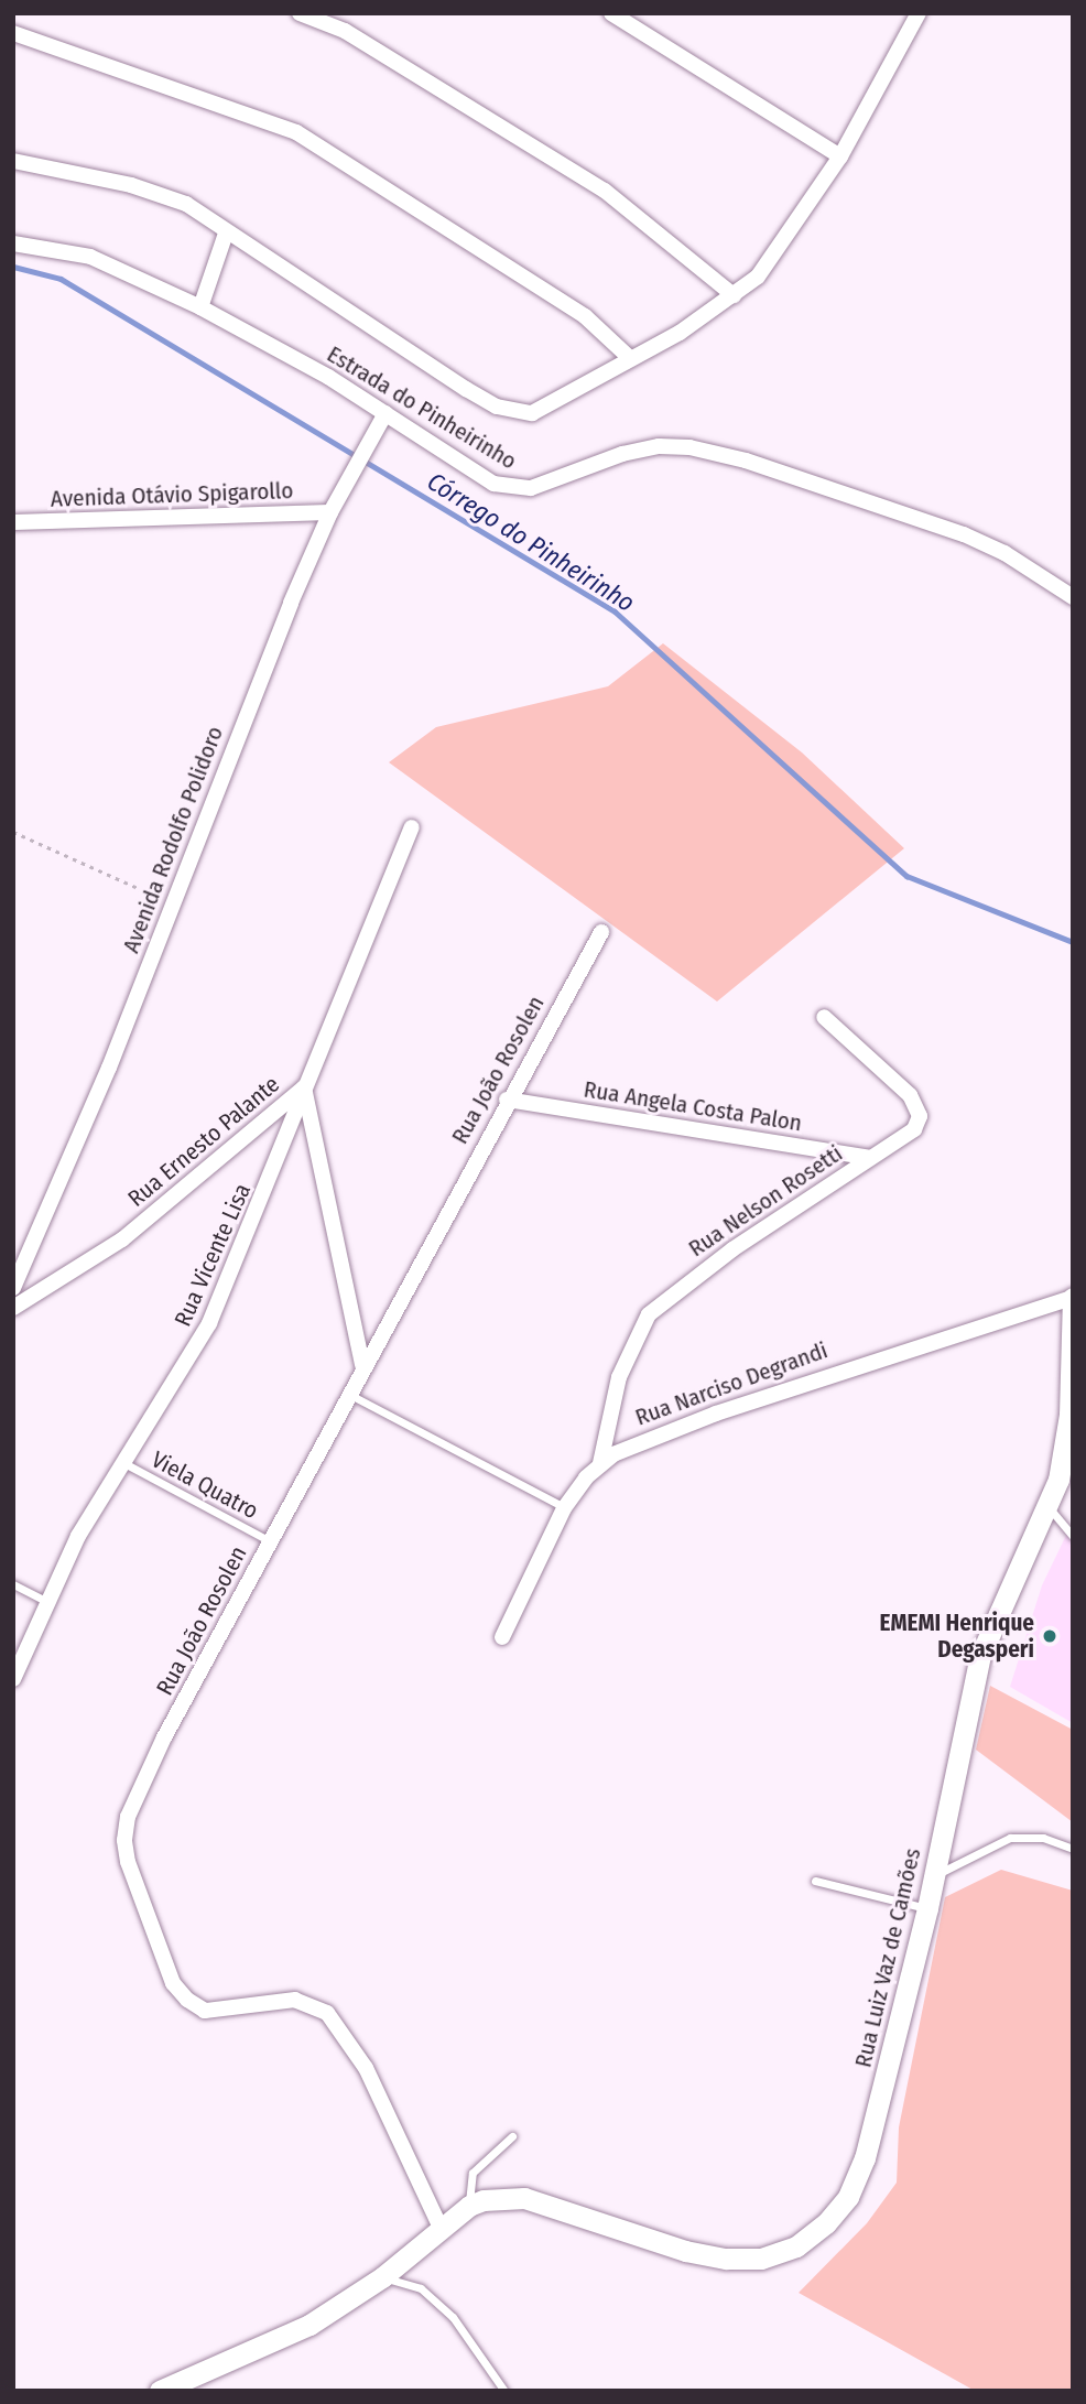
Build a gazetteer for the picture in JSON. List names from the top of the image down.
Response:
{
  "streets": {
    "main road": ["Rua Luiz Vaz de Camões"],
    "street": [
      "Estrada do Pinheirinho",
      "Avenida Otávio Spigarollo",
      "Avenida Rodolfo Polidoro",
      "Rua João Rosolen",
      "Rua Angela Costa Palon",
      "Rua Ernesto Palante",
      "Rua Nelson Rosetti",
      "Rua Vicente Lisa",
      "Rua Narciso Degrandi"
    ],
    "lane": ["Viela Quatro"]
  },
  "crossings": [
    ["Estrada do Pinheirinho", "Avenida Rodolfo Polidoro"],
    ["Avenida Otávio Spigarollo", "Avenida Rodolfo Polidoro"],
    ["Rua João Rosolen", "Rua Angela Costa Palon"],
    ["Rua João Rosolen", "Rua Ernesto Palante"],
    ["Rua João Rosolen", "Viela Quatro"],
    ["Rua João Rosolen", "Rua Luiz Vaz de Camões"],
    ["Rua Angela Costa Palon", "Rua Nelson Rosetti"],
    ["Rua Ernesto Palante", "Rua Vicente Lisa"],
    ["Rua Nelson Rosetti", "Rua Narciso Degrandi"],
    ["Rua Vicente Lisa", "Viela Quatro"],
    ["Rua Narciso Degrandi", "Rua Luiz Vaz de Camões"]
  ],
  "water": ["Córrego do Pinheirinho"],
  "places": ["EMEMI Henrique Degasperi"]
}
